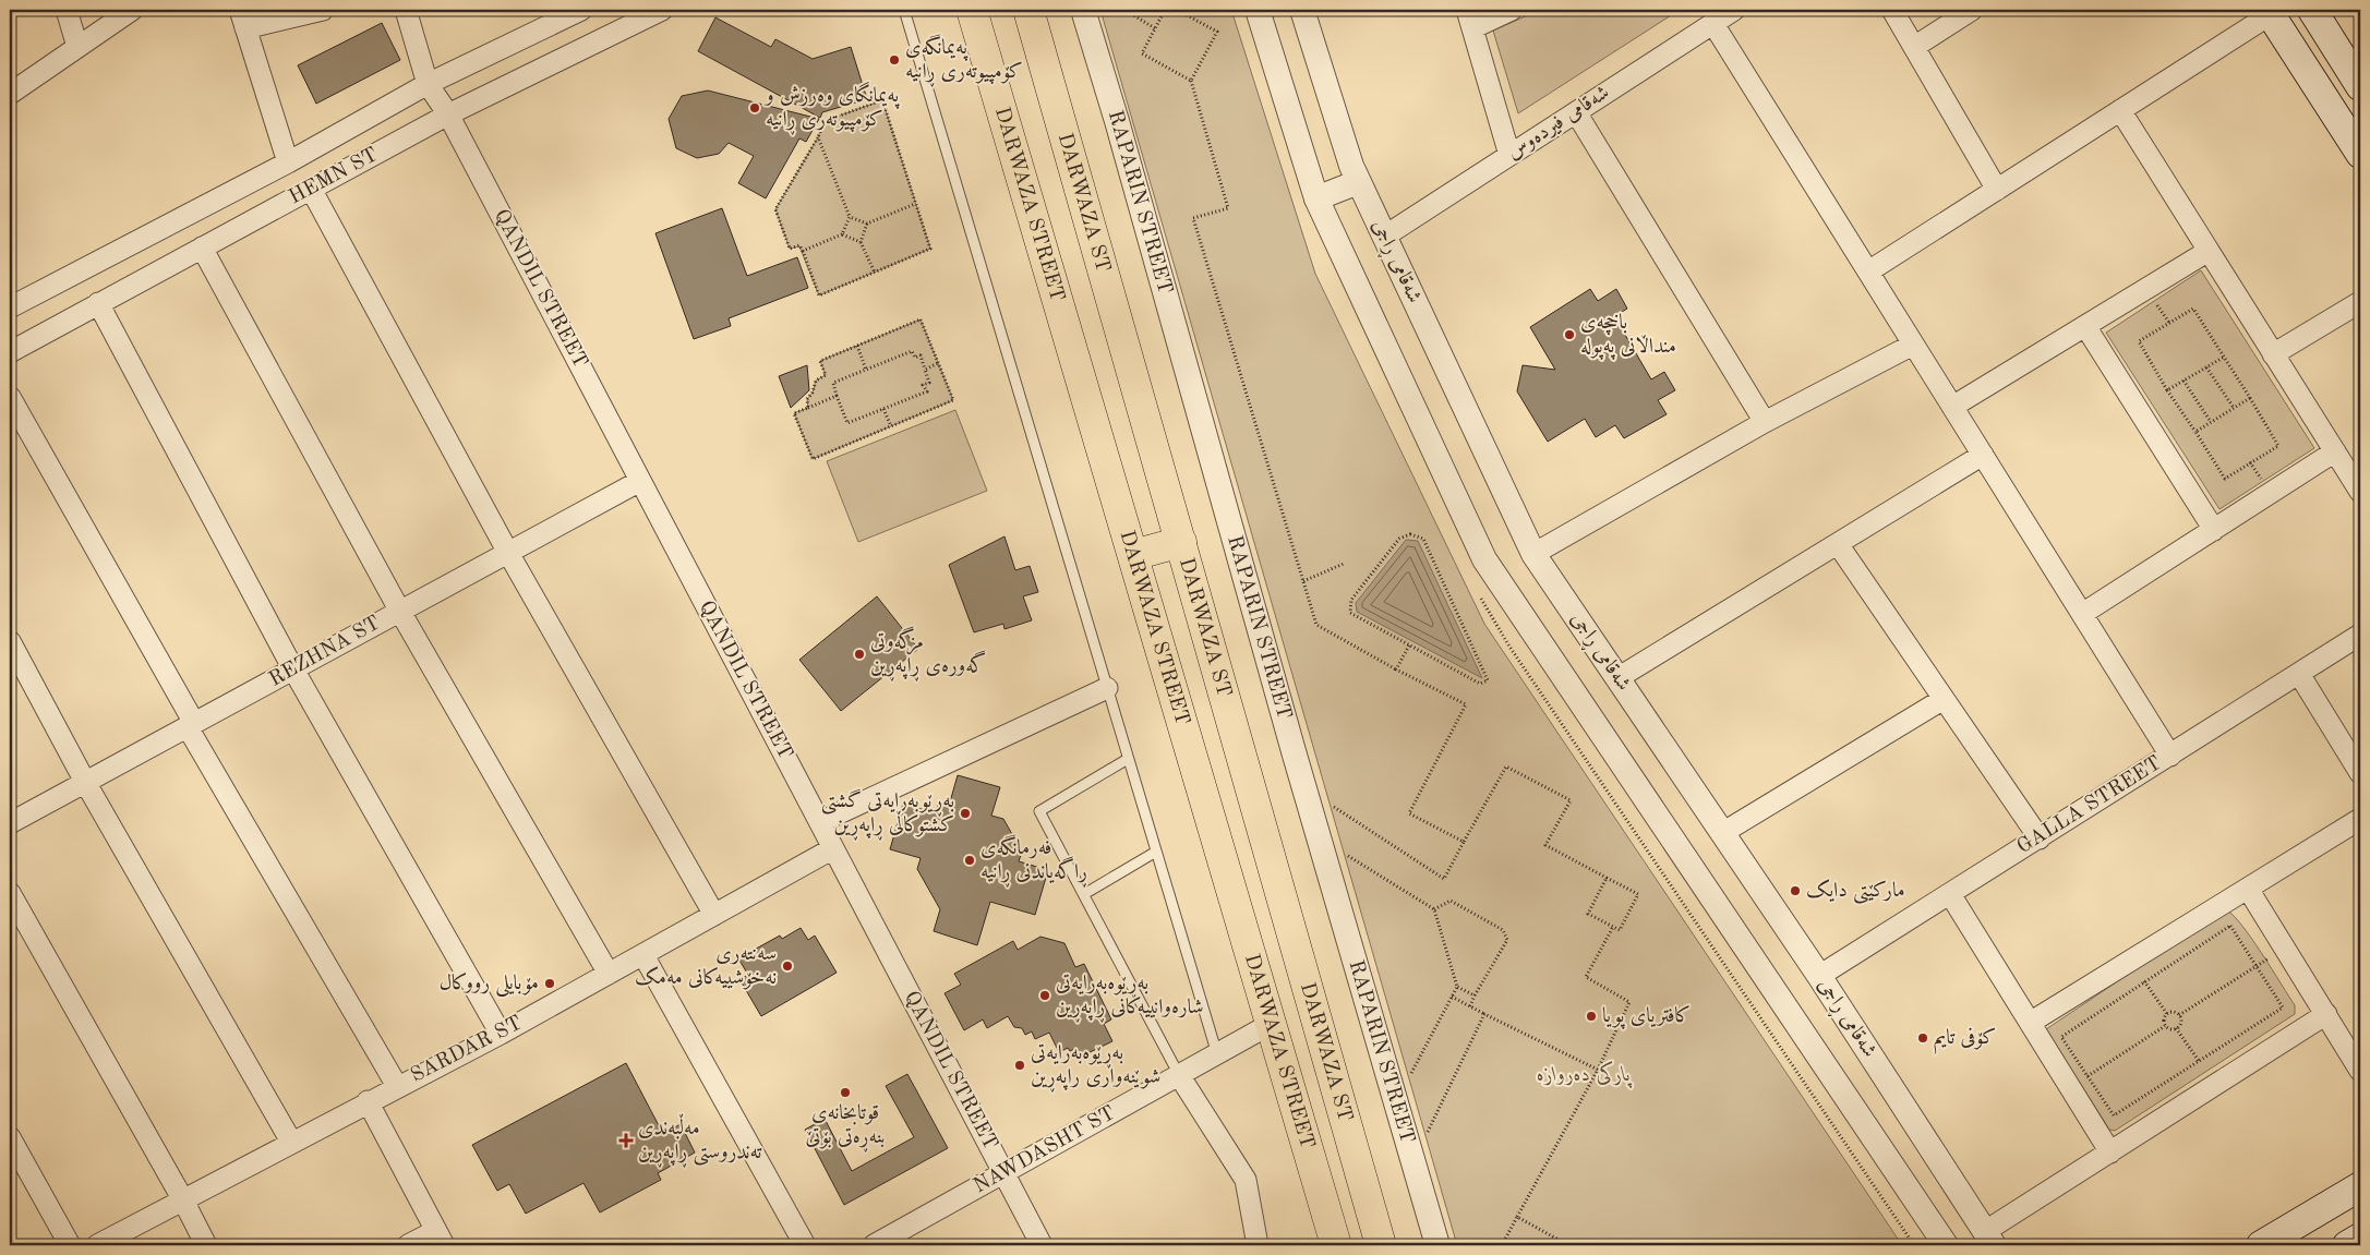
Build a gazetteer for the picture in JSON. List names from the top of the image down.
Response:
{
  "streets": {
    "highway": ["DARWAZA ST", "DARWAZA STREET"],
    "street": [
      "شەقامی فیردەوس",
      "HEMN ST",
      "RAPARIN STREET",
      "شەقامی ڕاجی",
      "QANDIL STREET",
      "REZHNA ST",
      "GALLA STREET",
      "SARDAR ST",
      "NAWDASHT ST"
    ]
  },
  "crossings": [
    ["شەقامی فیردەوس", "شەقامی ڕاجی"],
    ["HEMN ST", "QANDIL STREET"],
    ["DARWAZA STREET", "NAWDASHT ST"],
    ["شەقامی ڕاجی", "GALLA STREET"],
    ["QANDIL STREET", "REZHNA ST"],
    ["QANDIL STREET", "SARDAR ST"],
    ["QANDIL STREET", "NAWDASHT ST"]
  ],
  "parks": ["پارکی دەروازە"],
  "places": {
    "other": [
      "پەیمانگەی کۆمپیوتەری ڕانیە",
      "پەیمانگای وەرزش و کۆمپیوتەری ڕانیە",
      "باخچەی منداڵانی پەپولە",
      "مزگەوتی گەورەی ڕاپەڕین",
      "بەڕێوبەرایەتی گشتی کشتوکاڵی ڕاپەڕین",
      "فەرمانگەی ڕاگەیاندنی ڕانیە",
      "مارکێتی دایک",
      "سەنتەری نەخۆشییەکانی مەمک",
      "مۆبایلی رووکال",
      "بەڕێوەبەرایەتی شارەوانییەکانی ڕاپەڕین",
      "کافتریای پویا",
      "کۆفی تایم",
      "بەڕێوەبەرایەتی شوێنەواری راپەڕین",
      "قوتابخانەی بنەڕەتی بۆتێ"
    ],
    "health": ["مەڵبەندی تەندروستی ڕاپەڕین"]
  }
}
